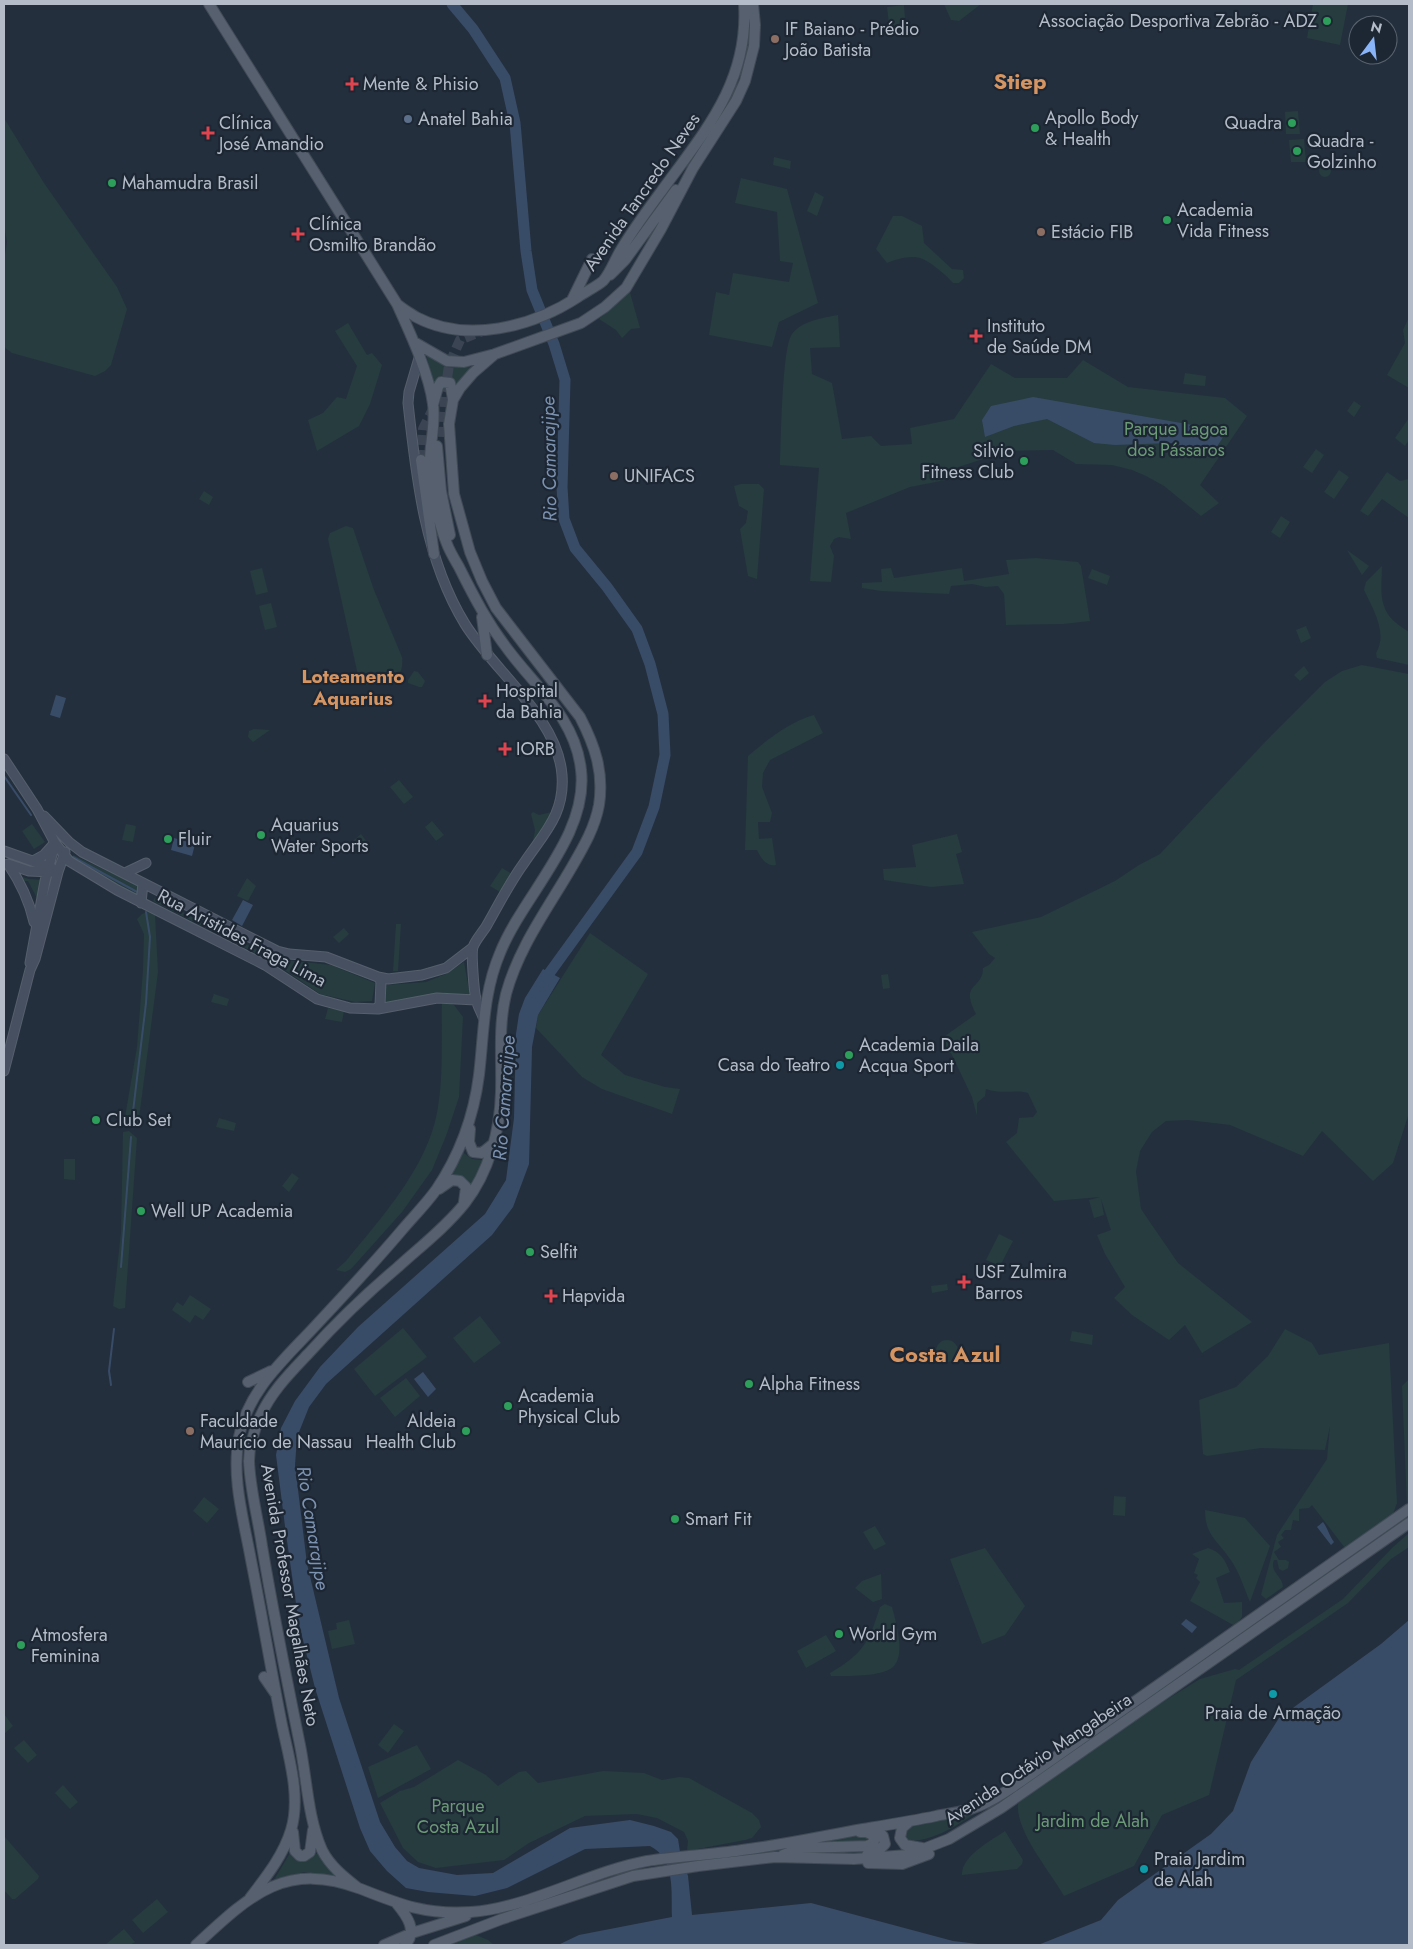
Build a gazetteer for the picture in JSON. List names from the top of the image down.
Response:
{
  "streets": {
    "main road": [
      "Avenida Tancredo Neves",
      "Rua Aristides Fraga Lima",
      "Avenida Professor Magalhães Neto",
      "Avenida Octávio Mangabeira"
    ]
  },
  "crossings": [
    ["Avenida Tancredo Neves", "Avenida Professor Magalhães Neto"],
    ["Rua Aristides Fraga Lima", "Avenida Professor Magalhães Neto"],
    ["Avenida Professor Magalhães Neto", "Avenida Octávio Mangabeira"]
  ],
  "districts": ["Stiep", "Loteamento Aquarius", "Costa Azul"],
  "water": ["Rio Camarajipe"],
  "parks": ["Parque Lagoa dos Pássaros", "Parque Costa Azul", "Jardim de Alah"],
  "places": {
    "other": [
      "Associação Desportiva Zebrão - ADZ",
      "IF Baiano - Prédio João Batista",
      "Anatel Bahia",
      "Quadra",
      "Apollo Body & Health",
      "Quadra - Golzinho",
      "Mahamudra Brasil",
      "Academia Vida Fitness",
      "Estácio FIB",
      "Silvio Fitness Club",
      "UNIFACS",
      "Aquarius Water Sports",
      "Fluir",
      "Academia Daila Acqua Sport",
      "Casa do Teatro",
      "Club Set",
      "Well UP Academia",
      "Selfit",
      "Alpha Fitness",
      "Academia Physical Club",
      "Faculdade Maurício de Nassau",
      "Aldeia Health Club",
      "Smart Fit",
      "World Gym",
      "Atmosfera Feminina",
      "Praia de Armação",
      "Praia Jardim de Alah"
    ],
    "health": [
      "Mente & Phisio",
      "Clínica José Amandio",
      "Clínica Osmilto Brandão",
      "Instituto de Saúde DM",
      "Hospital da Bahia",
      "IORB",
      "USF Zulmira Barros",
      "Hapvida"
    ]
  },
  "north": "top"
}
